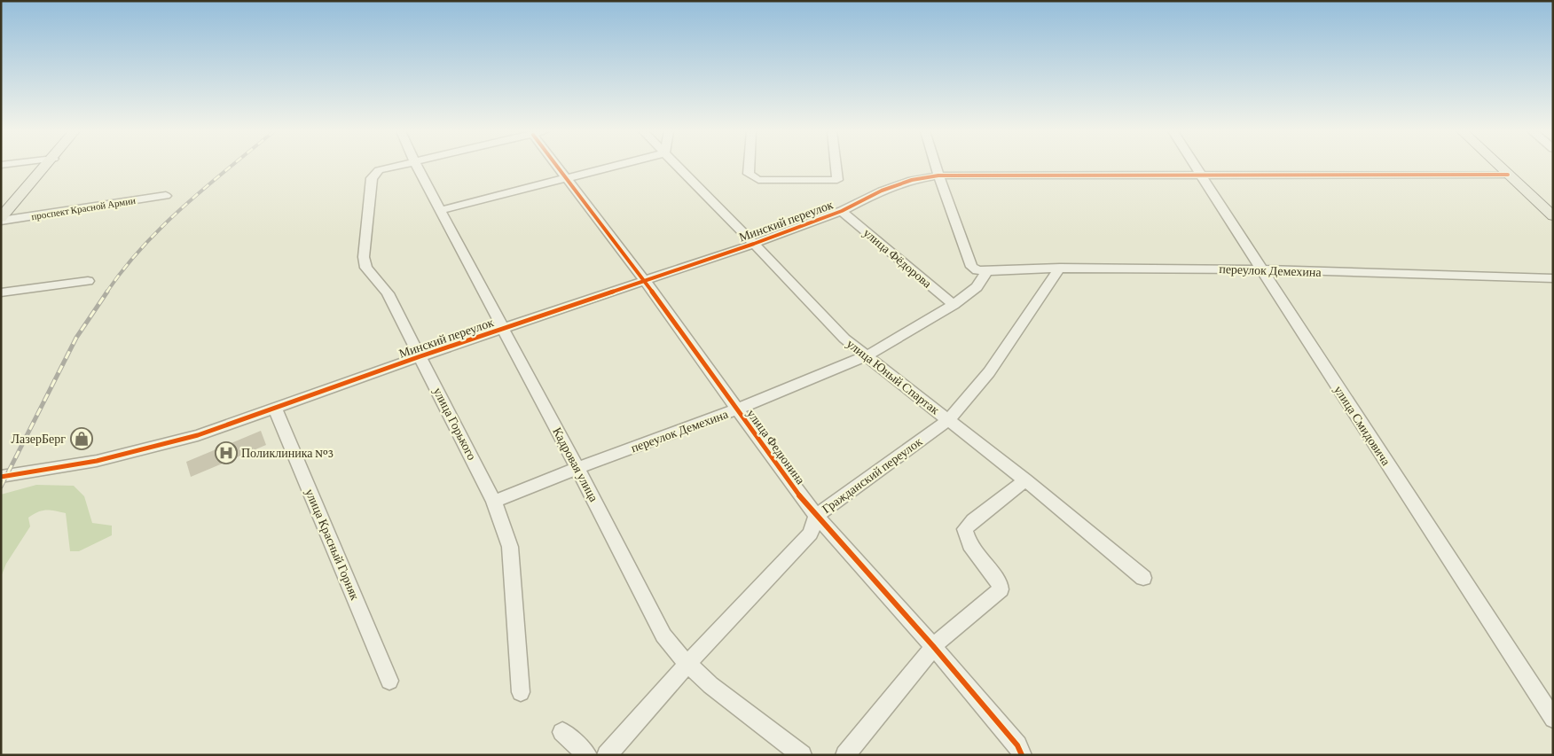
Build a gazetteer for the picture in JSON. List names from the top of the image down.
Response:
{
  "streets": {
    "street": [
      "проспект Красной Армии",
      "Минский переулок",
      "улица Фёдорова",
      "переулок Демехина",
      "улица Юный Спартак",
      "улица Горького",
      "улица Смидовича",
      "улица Федюнина",
      "Кадровая улица",
      "Гражданский переулок",
      "улица Красный Горняк"
    ]
  },
  "crossings": [
    ["Минский переулок", "улица Фёдорова"],
    ["Минский переулок", "улица Юный Спартак"],
    ["Минский переулок", "улица Горького"],
    ["Минский переулок", "улица Смидовича"],
    ["Минский переулок", "улица Федюнина"],
    ["Минский переулок", "Кадровая улица"],
    ["Минский переулок", "улица Красный Горняк"],
    ["улица Фёдорова", "переулок Демехина"],
    ["переулок Демехина", "улица Юный Спартак"],
    ["переулок Демехина", "улица Горького"],
    ["переулок Демехина", "улица Смидовича"],
    ["переулок Демехина", "улица Федюнина"],
    ["переулок Демехина", "Кадровая улица"],
    ["переулок Демехина", "Гражданский переулок"],
    ["улица Юный Спартак", "Гражданский переулок"],
    ["улица Федюнина", "Гражданский переулок"],
    ["Кадровая улица", "Гражданский переулок"]
  ],
  "places": {
    "shop": ["ЛазерБерг"],
    "hospital": ["Поликлиника №3"]
  }
}
